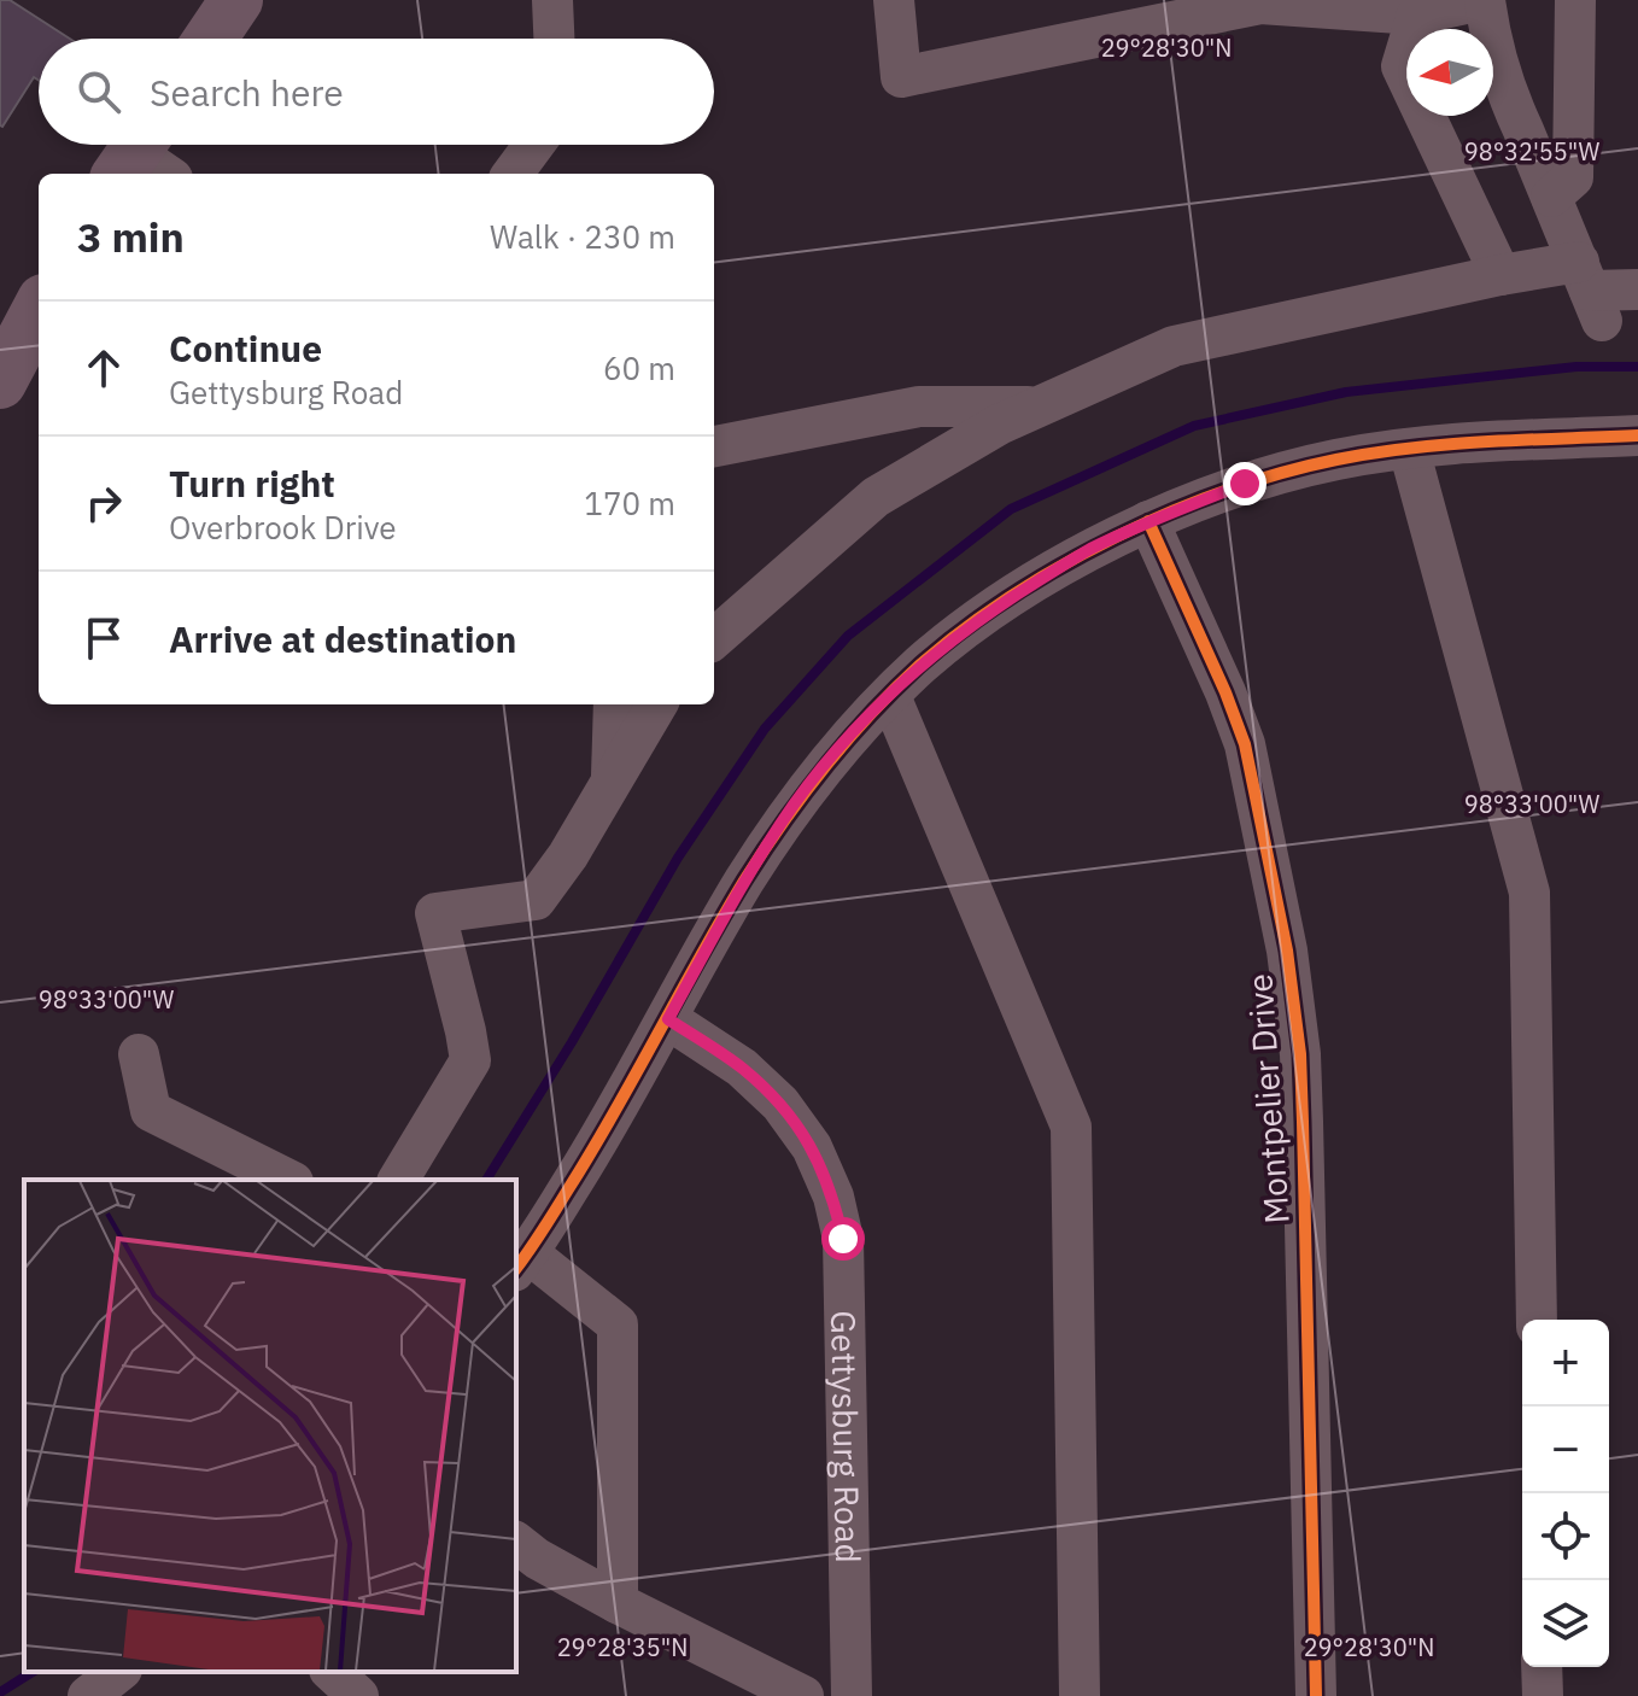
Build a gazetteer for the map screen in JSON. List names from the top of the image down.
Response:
{
  "streets": {
    "street": ["Montpelier Drive", "Gettysburg Road"]
  },
  "north": "left",
  "page": {
    "search": "Search here",
    "heading": ["3 min", "Walk · 230 m"],
    "list": [
      ["Continue", "Gettysburg Road", "60 m"],
      ["Turn right", "Overbrook Drive", "170 m"],
      "Arrive at destination"
    ],
    "map_buttons": ["+", "−"]
  },
  "coordinates": [
    "29°28'30\"N",
    "98°32'55\"W",
    "98°33'00\"W",
    "29°28'35\"N"
  ]
}
